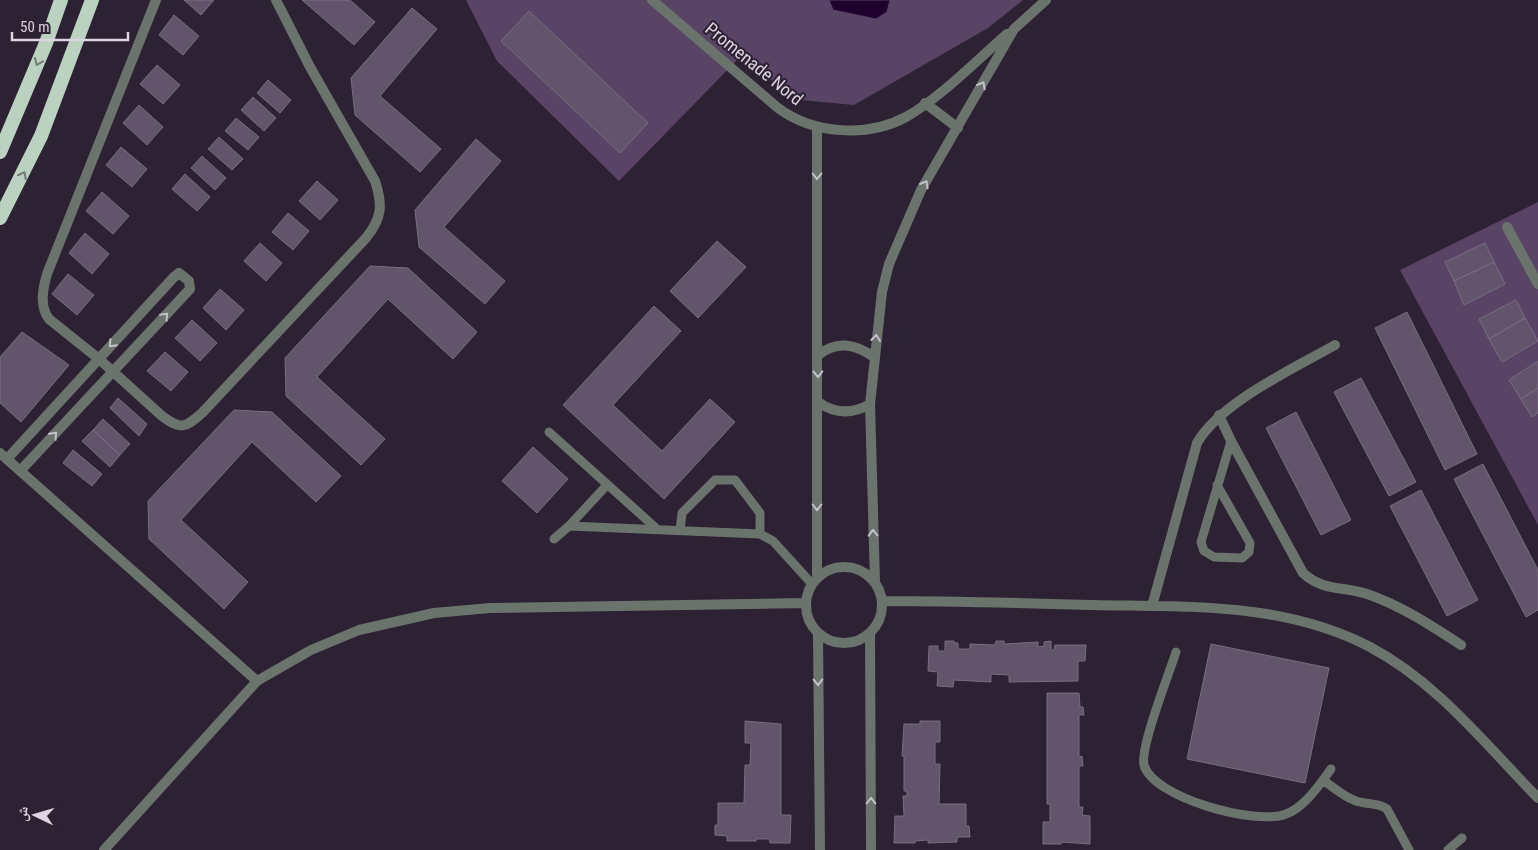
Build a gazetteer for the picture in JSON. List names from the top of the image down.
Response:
{
  "streets": {
    "street": ["Promenade Nord"]
  },
  "scale_bar": "50 m",
  "north": "left"
}
